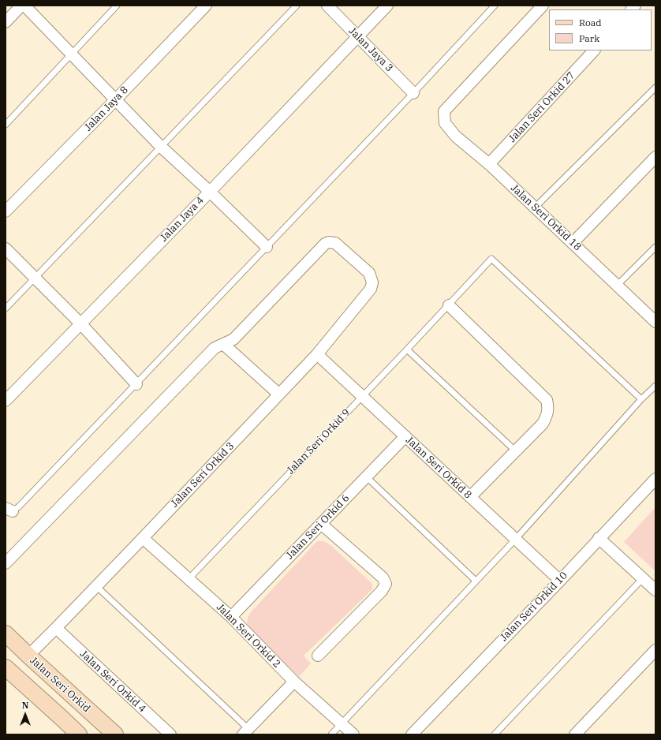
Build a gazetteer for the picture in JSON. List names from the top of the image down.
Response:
{
  "streets": {
    "main road": ["Jalan Seri Orkid"],
    "street": [
      "Jalan Jaya 3",
      "Jalan Seri Orkid 27",
      "Jalan Jaya 8",
      "Jalan Seri Orkid 18",
      "Jalan Jaya 4",
      "Jalan Seri Orkid 8",
      "Jalan Seri Orkid 3",
      "Jalan Seri Orkid 6",
      "Jalan Seri Orkid 10",
      "Jalan Seri Orkid 2",
      "Jalan Seri Orkid 4"
    ],
    "lane": ["Jalan Seri Orkid 9"]
  },
  "crossings": [
    ["Jalan Jaya 3", "Jalan Jaya 4"],
    ["Jalan Seri Orkid 27", "Jalan Seri Orkid 18"],
    ["Jalan Seri Orkid 9", "Jalan Seri Orkid 8"],
    ["Jalan Seri Orkid 9", "Jalan Seri Orkid 2"],
    ["Jalan Seri Orkid 8", "Jalan Seri Orkid 3"],
    ["Jalan Seri Orkid 8", "Jalan Seri Orkid 6"],
    ["Jalan Seri Orkid 8", "Jalan Seri Orkid 10"],
    ["Jalan Seri Orkid 3", "Jalan Seri Orkid 2"],
    ["Jalan Seri Orkid 3", "Jalan Seri Orkid 4"],
    ["Jalan Seri Orkid 3", "Jalan Seri Orkid"],
    ["Jalan Seri Orkid 6", "Jalan Seri Orkid 2"]
  ],
  "legend": ["Road", "Park"],
  "north": "top"
}
